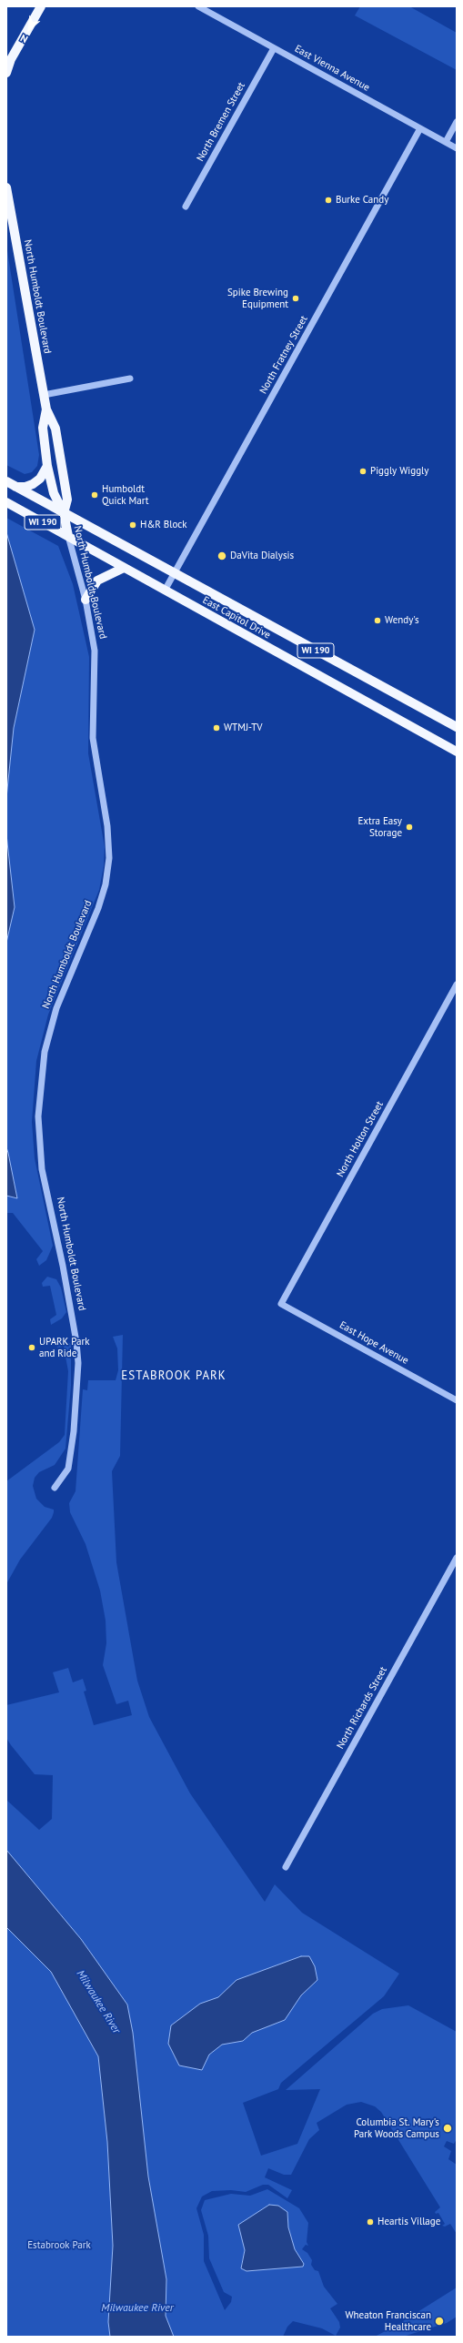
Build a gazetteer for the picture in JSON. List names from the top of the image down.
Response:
{
  "streets": {
    "main road": ["North Humboldt Boulevard", "WI 190", "East Capitol Drive"],
    "street": [
      "East Vienna Avenue",
      "North Bremen Street",
      "North Fratney Street",
      "North Holton Street",
      "East Hope Avenue",
      "North Richards Street"
    ]
  },
  "crossings": [
    ["East Vienna Avenue", "North Bremen Street"],
    ["East Vienna Avenue", "North Fratney Street"],
    ["North Humboldt Boulevard", "East Capitol Drive"],
    ["North Fratney Street", "East Capitol Drive"],
    ["North Holton Street", "East Hope Avenue"]
  ],
  "districts": ["ESTABROOK PARK"],
  "water": ["Milwaukee River"],
  "parks": ["Estabrook Park"],
  "places": [
    "Burke Candy",
    "Spike Brewing Equipment",
    "Piggly Wiggly",
    "Humboldt Quick Mart",
    "H&R Block",
    "DaVita Dialysis",
    "Wendy's",
    "WTMJ-TV",
    "Extra Easy Storage",
    "UPARK Park and Ride",
    "Columbia St. Mary's Park Woods Campus",
    "Heartis Village",
    "Wheaton Franciscan Healthcare"
  ],
  "north": "bottom left"
}
